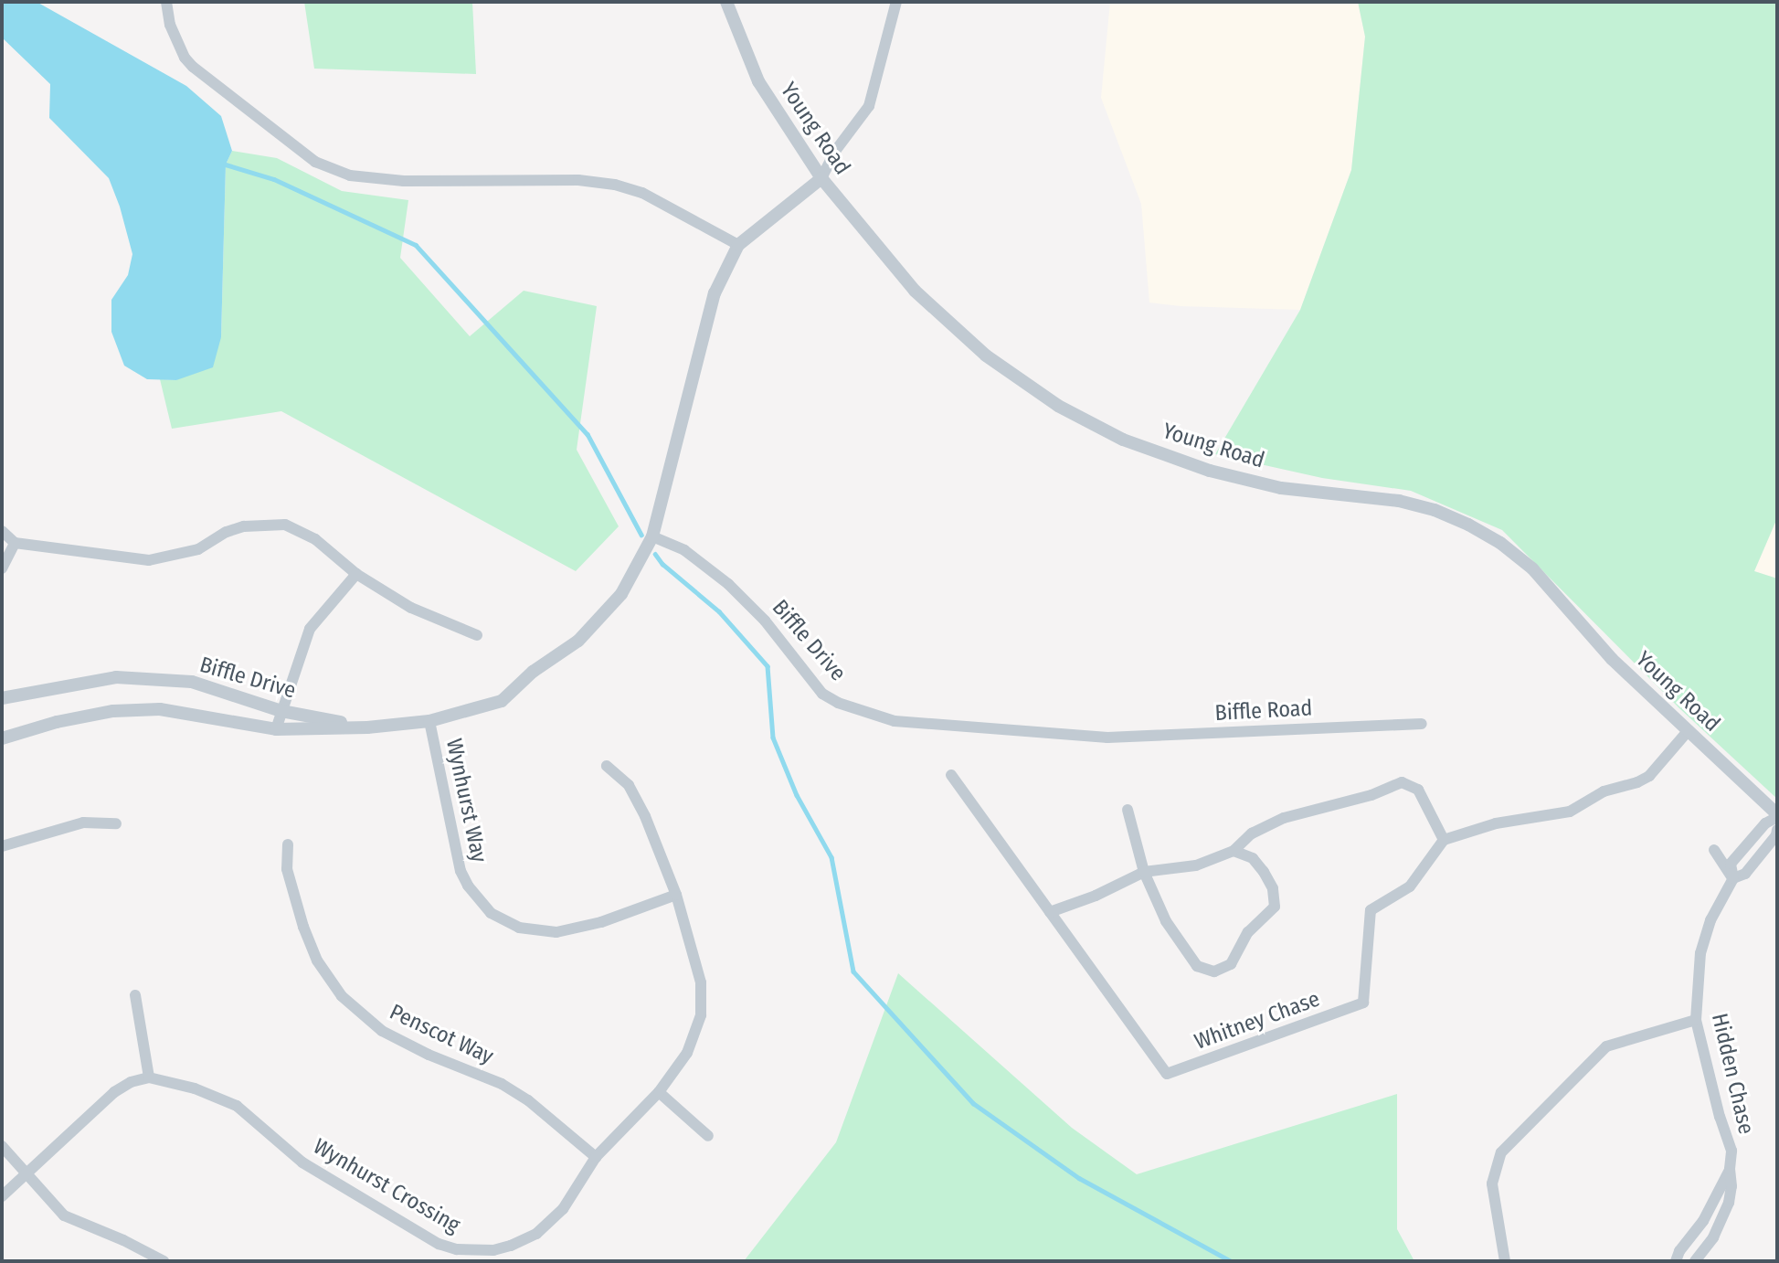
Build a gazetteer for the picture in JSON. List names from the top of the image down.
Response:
{
  "streets": {
    "street": [
      "Young Road",
      "Biffle Drive",
      "Biffle Road",
      "Wynhurst Way",
      "Whitney Chase",
      "Penscot Way",
      "Hidden Chase",
      "Wynhurst Crossing"
    ]
  },
  "crossings": [
    ["Young Road", "Biffle Drive"],
    ["Young Road", "Hidden Chase"],
    ["Biffle Drive", "Biffle Road"],
    ["Biffle Drive", "Wynhurst Way"],
    ["Wynhurst Way", "Wynhurst Crossing"],
    ["Penscot Way", "Wynhurst Crossing"]
  ]
}
